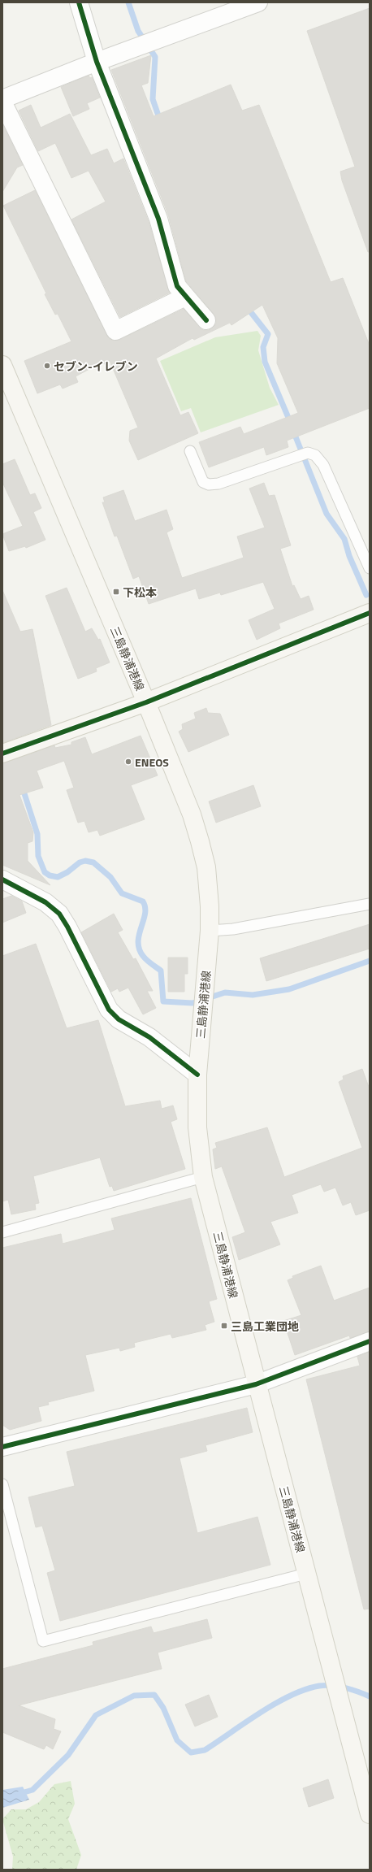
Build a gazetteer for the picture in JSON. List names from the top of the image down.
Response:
{
  "streets": {
    "main road": ["三島静浦港線"]
  },
  "places": {
    "other": ["セブン-イレブン", "ENEOS"],
    "transit": ["下松本", "三島工業団地"]
  }
}
